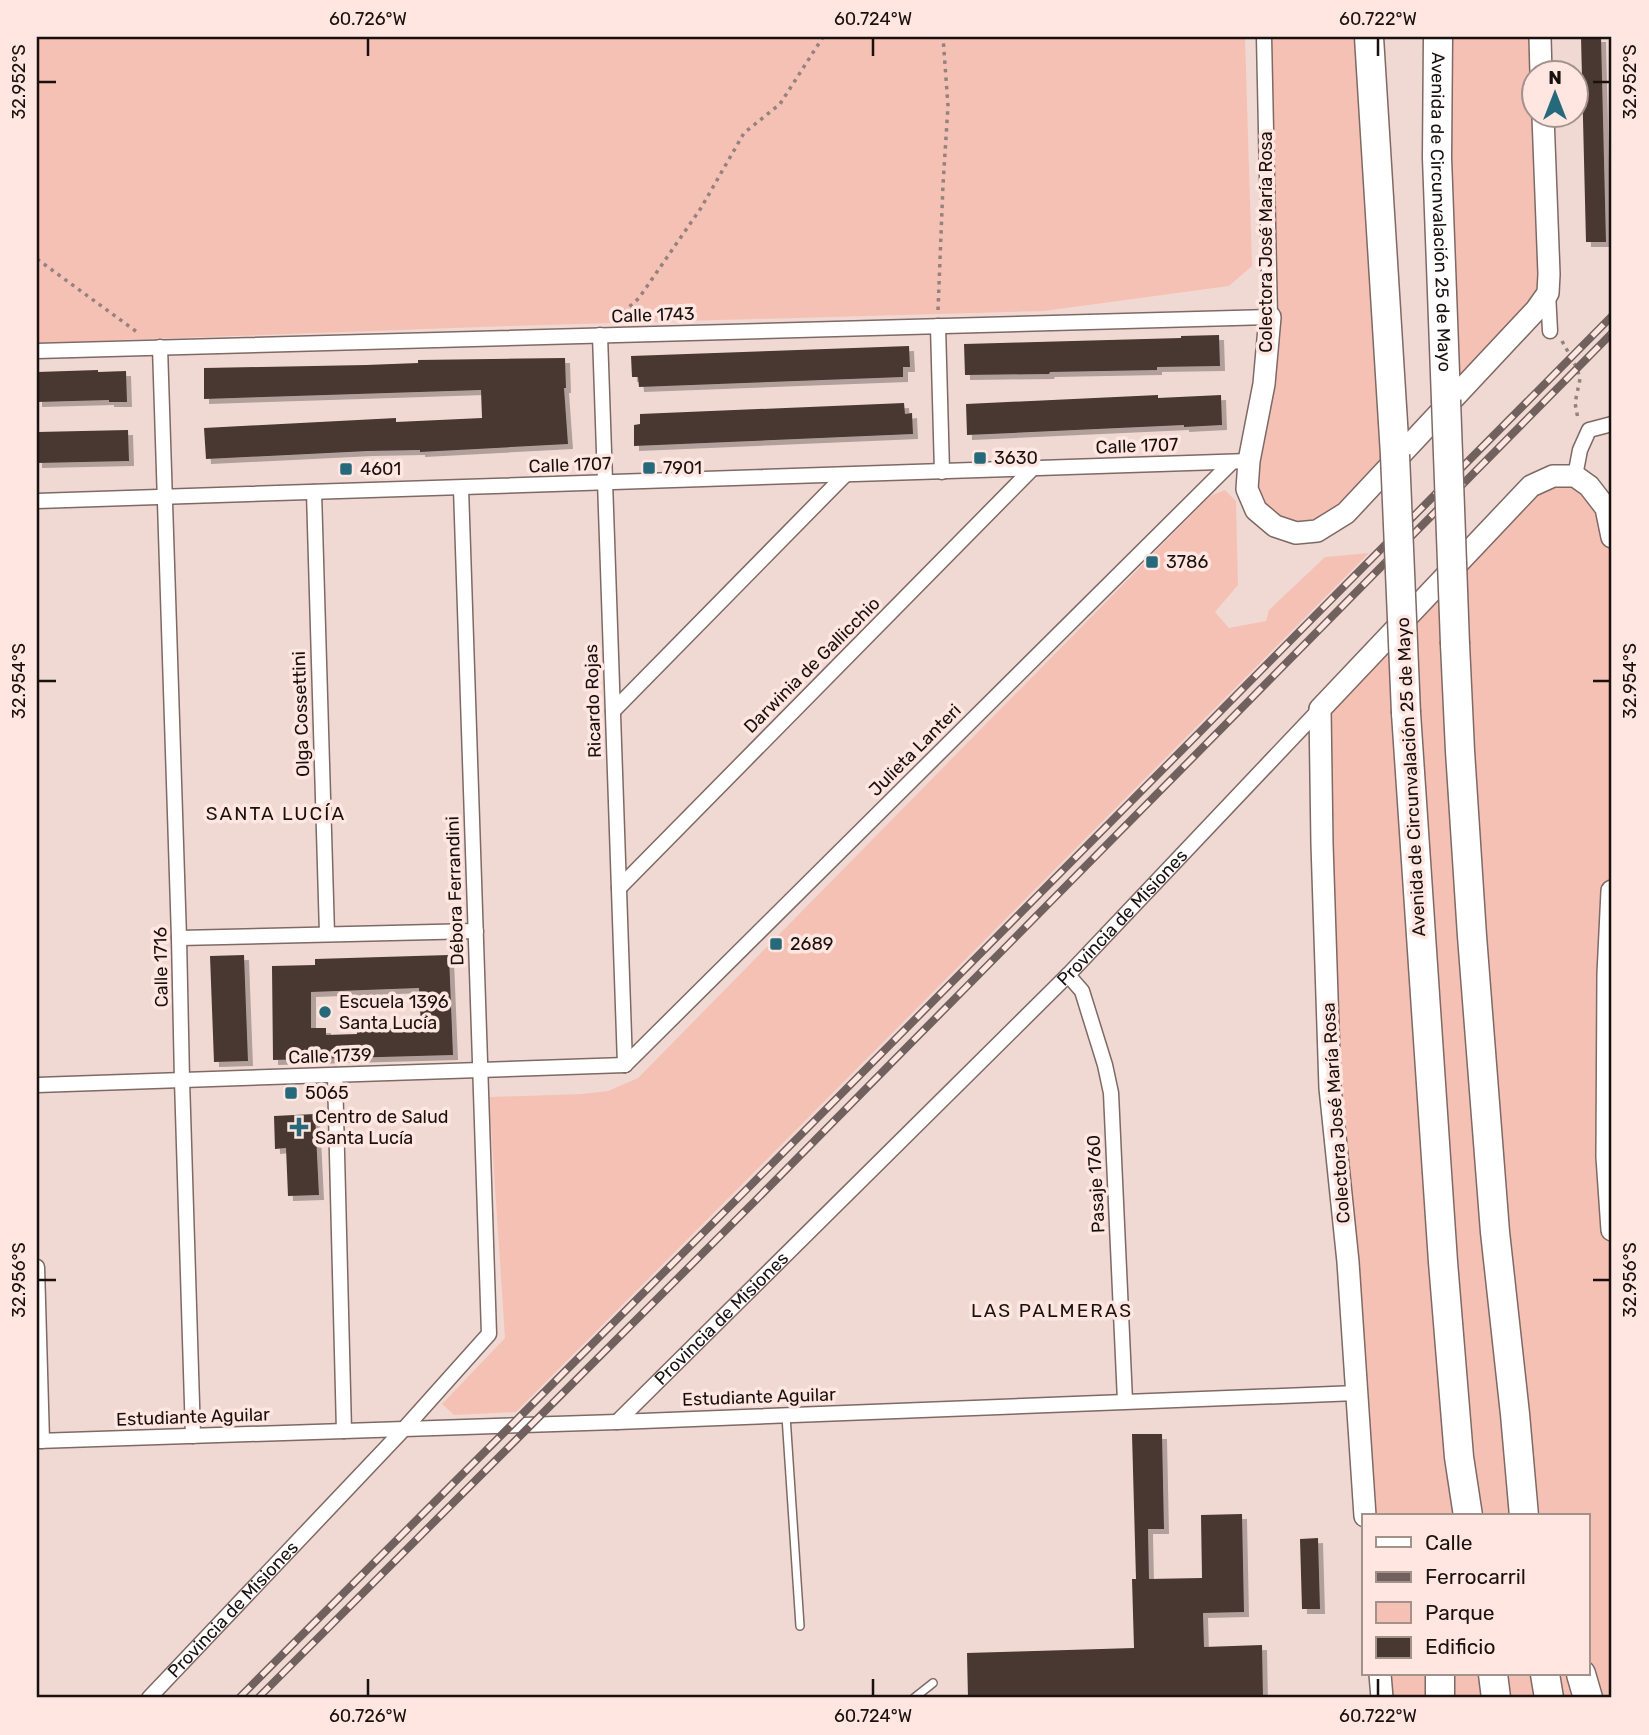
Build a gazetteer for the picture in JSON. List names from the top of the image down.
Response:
{
  "streets": {
    "highway": ["Avenida de Circunvalación 25 de Mayo"],
    "main road": ["Colectora José María Rosa", "Provincia de Misiones"],
    "street": [
      "Calle 1743",
      "Calle 1707",
      "Darwinia de Gallicchio",
      "Ricardo Rojas",
      "Olga Cossettini",
      "Julieta Lanteri",
      "Débora Ferrandini",
      "Calle 1716",
      "Calle 1739",
      "Pasaje 1760",
      "Estudiante Aguilar"
    ]
  },
  "crossings": [
    ["Colectora José María Rosa", "Calle 1743"],
    ["Colectora José María Rosa", "Calle 1707"],
    ["Colectora José María Rosa", "Julieta Lanteri"],
    ["Colectora José María Rosa", "Provincia de Misiones"],
    ["Colectora José María Rosa", "Estudiante Aguilar"],
    ["Calle 1743", "Ricardo Rojas"],
    ["Calle 1743", "Calle 1716"],
    ["Calle 1707", "Darwinia de Gallicchio"],
    ["Calle 1707", "Ricardo Rojas"],
    ["Calle 1707", "Olga Cossettini"],
    ["Calle 1707", "Julieta Lanteri"],
    ["Calle 1707", "Débora Ferrandini"],
    ["Calle 1707", "Calle 1716"],
    ["Darwinia de Gallicchio", "Ricardo Rojas"],
    ["Ricardo Rojas", "Julieta Lanteri"],
    ["Ricardo Rojas", "Calle 1739"],
    ["Julieta Lanteri", "Calle 1739"],
    ["Débora Ferrandini", "Provincia de Misiones"],
    ["Débora Ferrandini", "Calle 1739"],
    ["Provincia de Misiones", "Pasaje 1760"],
    ["Provincia de Misiones", "Estudiante Aguilar"],
    ["Calle 1716", "Calle 1739"],
    ["Calle 1716", "Estudiante Aguilar"],
    ["Pasaje 1760", "Estudiante Aguilar"]
  ],
  "districts": ["SANTA LUCÍA", "LAS PALMERAS"],
  "places": {
    "transit": [
      "3630",
      "7901",
      "4601",
      "3786",
      "2689",
      "5065"
    ],
    "other": ["Escuela 1396 Santa Lucía"],
    "health": ["Centro de Salud Santa Lucía"]
  },
  "legend": [
    "Calle",
    "Ferrocarril",
    "Parque",
    "Edificio"
  ],
  "north": "top",
  "coordinates": [
    "60.726°W",
    "60.724°W",
    "60.722°W",
    "32.952°S",
    "32.954°S",
    "32.956°S"
  ]
}
